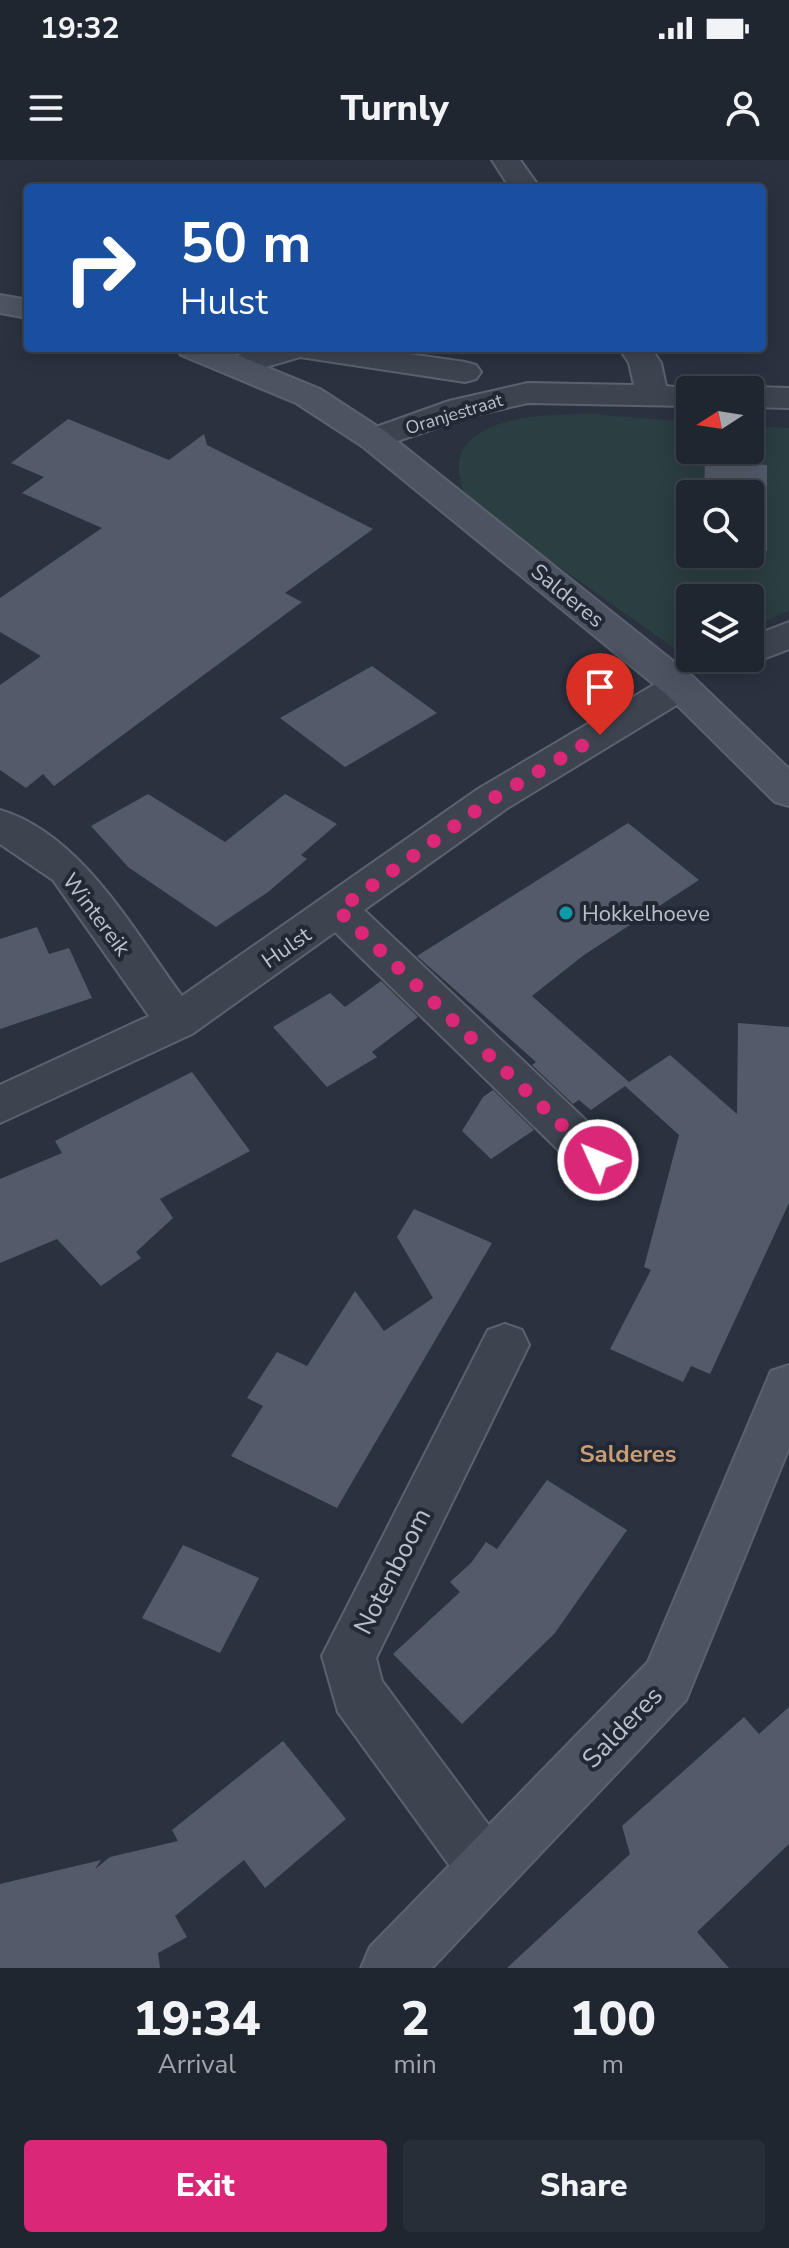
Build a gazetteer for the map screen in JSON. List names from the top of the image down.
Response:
{
  "streets": {
    "street": [
      "Oranjestraat",
      "Salderes",
      "Wintereik",
      "Hulst",
      "Notenboom"
    ]
  },
  "crossings": [
    ["Oranjestraat", "Salderes"],
    ["Salderes", "Hulst"],
    ["Salderes", "Notenboom"],
    ["Wintereik", "Hulst"]
  ],
  "districts": ["Salderes"],
  "places": ["Hokkelhoeve"],
  "north": "left",
  "page": {
    "status": "19:32",
    "header": "Turnly",
    "turn": ["50 m", "Hulst"],
    "eta": [
      "19:34",
      "Arrival",
      "2",
      "min",
      "100",
      "m"
    ],
    "buttons": ["Exit", "Share"]
  }
}
